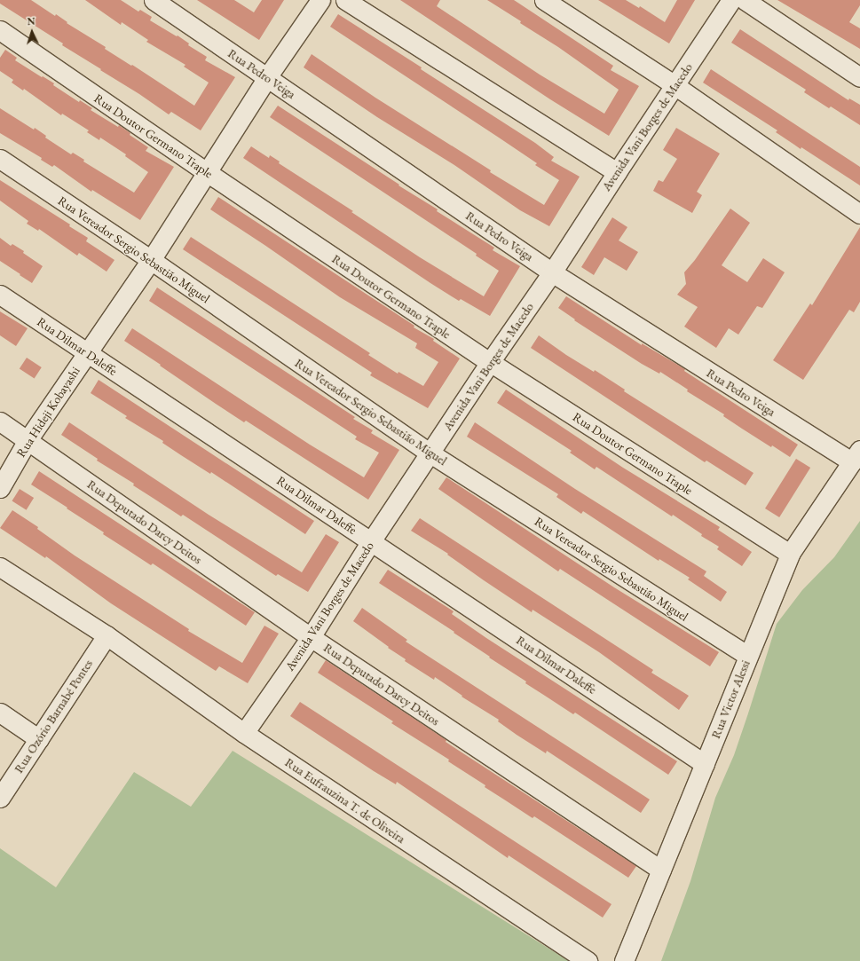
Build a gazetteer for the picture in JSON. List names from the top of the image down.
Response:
{
  "streets": {
    "street": [
      "Rua Pedro Veiga",
      "Avenida Vani Borges de Macedo",
      "Rua Doutor Germano Traple",
      "Rua Vereador Sergio Sebastião Miguel",
      "Rua Dilmar Daleffe",
      "Rua Hideji Kobayashi",
      "Rua Deputado Darcy Deitos",
      "Rua Victor Alessi",
      "Rua Ozório Barnabé Pontes",
      "Rua Eufrauzina T. de Oliveira"
    ]
  },
  "crossings": [
    ["Rua Pedro Veiga", "Avenida Vani Borges de Macedo"],
    ["Rua Pedro Veiga", "Rua Hideji Kobayashi"],
    ["Rua Pedro Veiga", "Rua Victor Alessi"],
    ["Avenida Vani Borges de Macedo", "Rua Doutor Germano Traple"],
    ["Avenida Vani Borges de Macedo", "Rua Vereador Sergio Sebastião Miguel"],
    ["Avenida Vani Borges de Macedo", "Rua Dilmar Daleffe"],
    ["Avenida Vani Borges de Macedo", "Rua Deputado Darcy Deitos"],
    ["Avenida Vani Borges de Macedo", "Rua Eufrauzina T. de Oliveira"],
    ["Rua Doutor Germano Traple", "Rua Hideji Kobayashi"],
    ["Rua Doutor Germano Traple", "Rua Victor Alessi"],
    ["Rua Vereador Sergio Sebastião Miguel", "Rua Hideji Kobayashi"],
    ["Rua Vereador Sergio Sebastião Miguel", "Rua Victor Alessi"],
    ["Rua Dilmar Daleffe", "Rua Hideji Kobayashi"],
    ["Rua Dilmar Daleffe", "Rua Victor Alessi"],
    ["Rua Hideji Kobayashi", "Rua Deputado Darcy Deitos"],
    ["Rua Deputado Darcy Deitos", "Rua Victor Alessi"],
    ["Rua Ozório Barnabé Pontes", "Rua Eufrauzina T. de Oliveira"]
  ],
  "north": "top"
}
